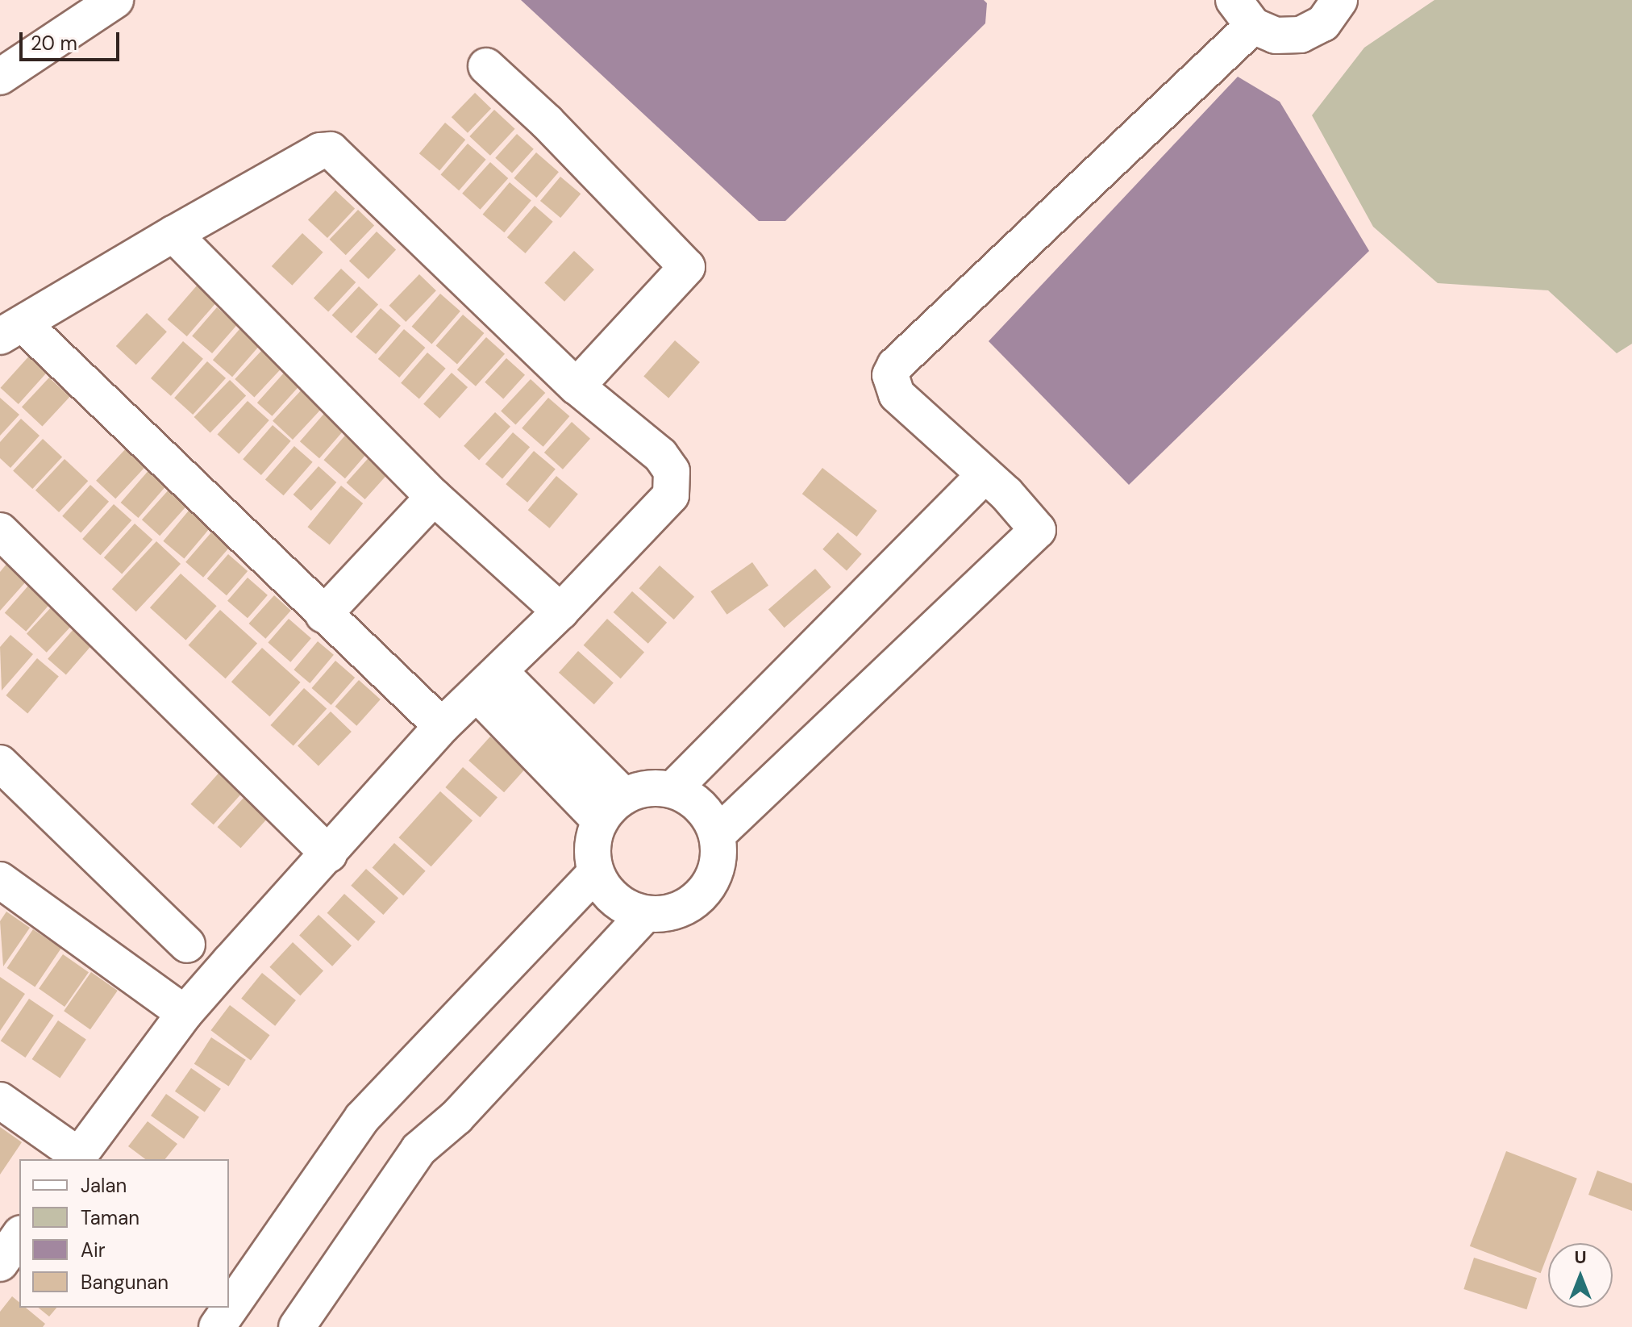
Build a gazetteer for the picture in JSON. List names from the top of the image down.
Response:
{
  "legend": [
    "Jalan",
    "Taman",
    "Air",
    "Bangunan"
  ],
  "scale_bar": "20 m",
  "north": "top"
}
